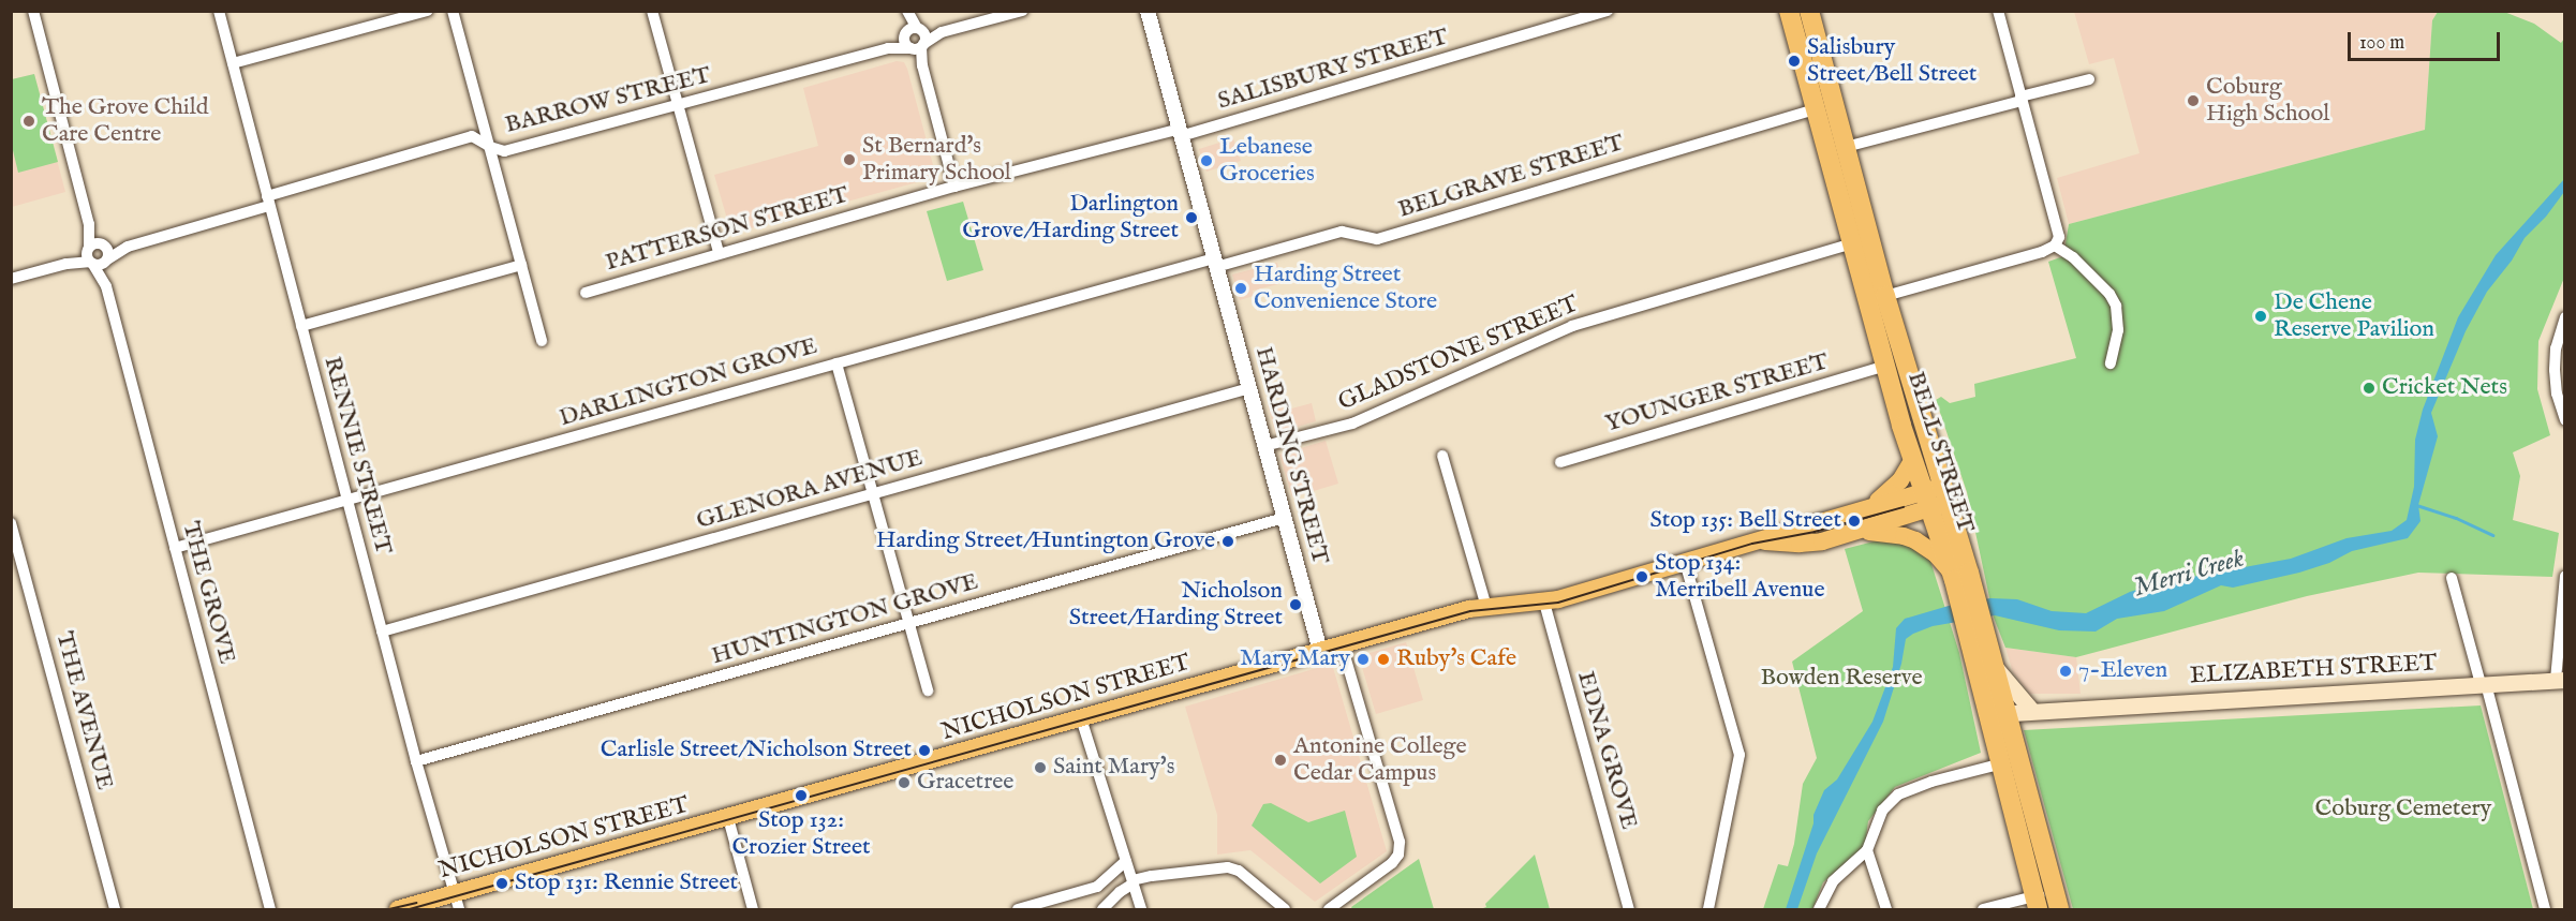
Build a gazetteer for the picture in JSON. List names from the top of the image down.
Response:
{
  "streets": {
    "highway": ["BELL STREET"],
    "main road": ["ELIZABETH STREET", "NICHOLSON STREET"],
    "street": [
      "SALISBURY STREET",
      "BARROW STREET",
      "BELGRAVE STREET",
      "PATTERSON STREET",
      "GLADSTONE STREET",
      "DARLINGTON GROVE",
      "YOUNGER STREET",
      "RENNIE STREET",
      "HARDING STREET",
      "GLENORA AVENUE",
      "THE GROVE",
      "HUNTINGTON GROVE",
      "THE AVENUE",
      "EDNA GROVE"
    ]
  },
  "crossings": [
    ["SALISBURY STREET", "PATTERSON STREET"],
    ["SALISBURY STREET", "HARDING STREET"],
    ["BARROW STREET", "RENNIE STREET"],
    ["BARROW STREET", "THE GROVE"],
    ["BELGRAVE STREET", "DARLINGTON GROVE"],
    ["BELGRAVE STREET", "BELL STREET"],
    ["BELGRAVE STREET", "HARDING STREET"],
    ["PATTERSON STREET", "HARDING STREET"],
    ["GLADSTONE STREET", "BELL STREET"],
    ["GLADSTONE STREET", "HARDING STREET"],
    ["DARLINGTON GROVE", "RENNIE STREET"],
    ["DARLINGTON GROVE", "HARDING STREET"],
    ["DARLINGTON GROVE", "THE GROVE"],
    ["YOUNGER STREET", "BELL STREET"],
    ["BELL STREET", "ELIZABETH STREET"],
    ["BELL STREET", "NICHOLSON STREET"],
    ["RENNIE STREET", "GLENORA AVENUE"],
    ["RENNIE STREET", "HUNTINGTON GROVE"],
    ["RENNIE STREET", "NICHOLSON STREET"],
    ["HARDING STREET", "GLENORA AVENUE"],
    ["HARDING STREET", "HUNTINGTON GROVE"],
    ["HARDING STREET", "NICHOLSON STREET"],
    ["NICHOLSON STREET", "EDNA GROVE"]
  ],
  "water": ["Merri Creek"],
  "parks": ["Bowden Reserve", "Coburg Cemetery"],
  "places": [
    "Salisbury Street/Bell Street",
    "Coburg High School",
    "The Grove Child Care Centre",
    "St Bernard's Primary School",
    "Lebanese Groceries",
    "Darlington Grove/Harding Street",
    "Harding Street Convenience Store",
    "De Chene Reserve Pavilion",
    "Cricket Nets",
    "Stop 135: Bell Street",
    "Harding Street/Huntington Grove",
    "Stop 134: Merribell Avenue",
    "Nicholson Street/Harding Street",
    "Mary Mary",
    "Ruby's Cafe",
    "7-Eleven",
    "Carlisle Street/Nicholson Street",
    "Antonine College Cedar Campus",
    "Saint Mary's",
    "Gracetree",
    "Stop 132: Crozier Street",
    "Stop 131: Rennie Street"
  ],
  "scale_bar": "100 m"
}
